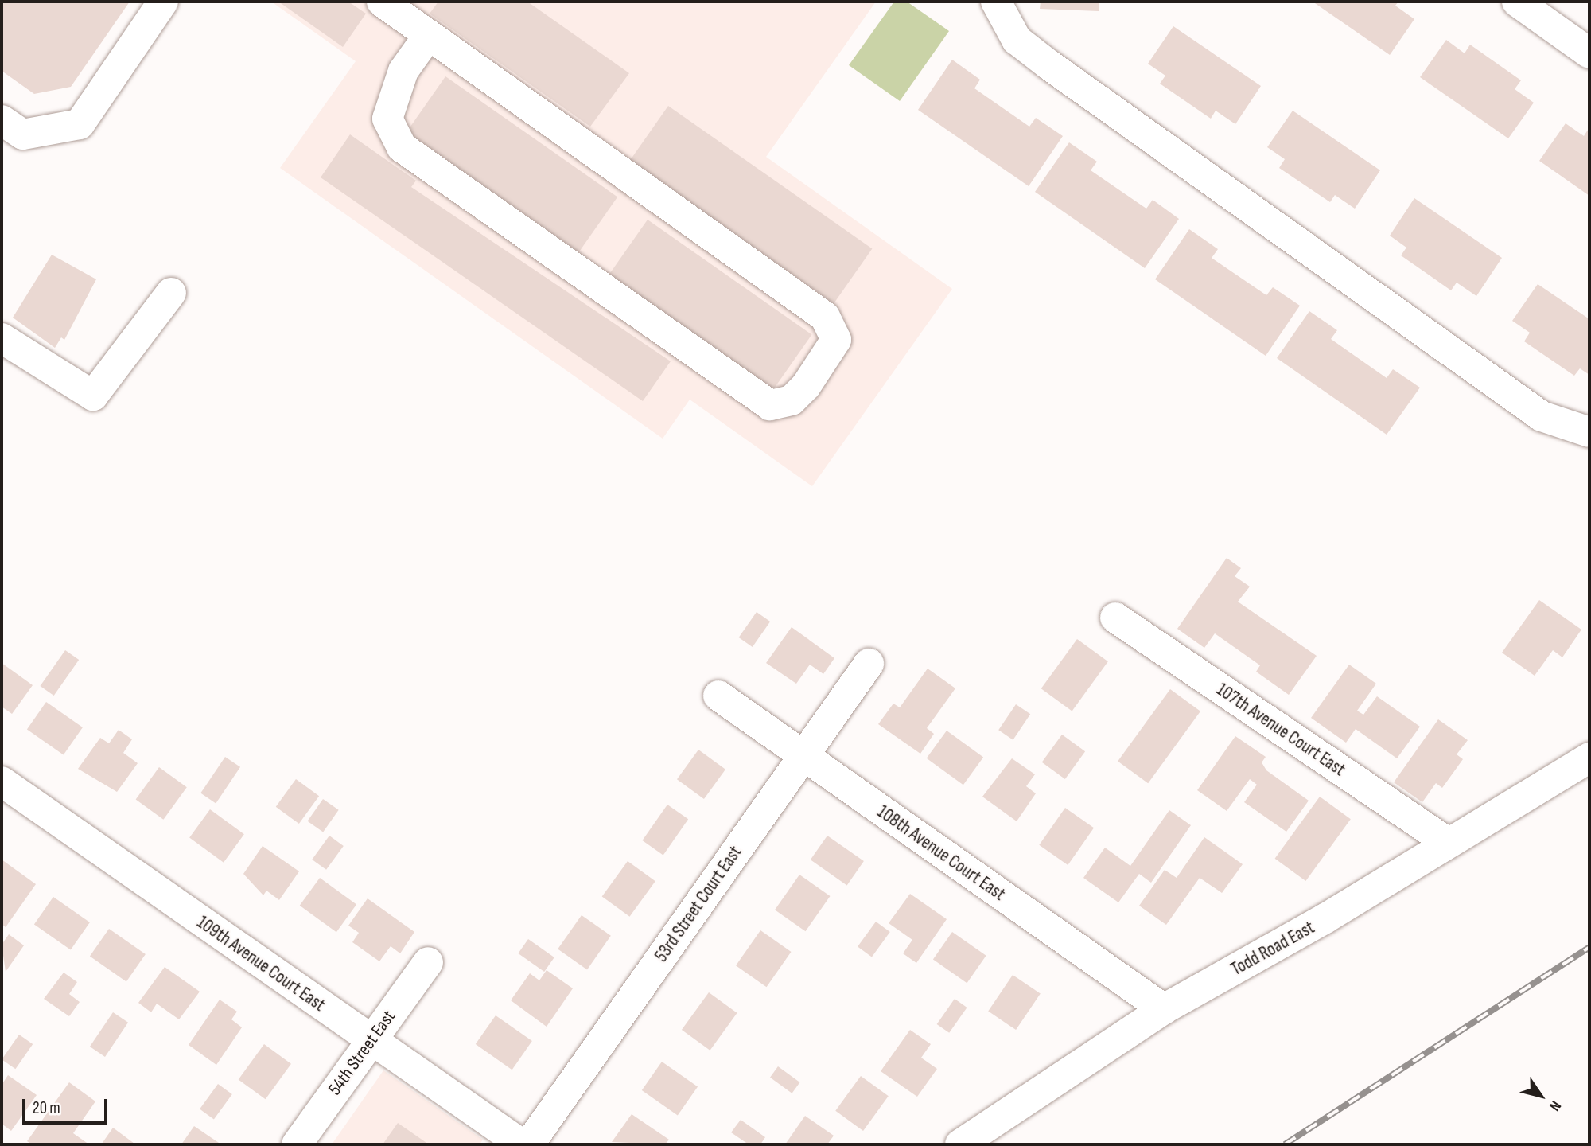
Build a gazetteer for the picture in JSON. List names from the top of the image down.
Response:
{
  "streets": {
    "street": [
      "107th Avenue Court East",
      "108th Avenue Court East",
      "53rd Street Court East",
      "Todd Road East",
      "109th Avenue Court East",
      "54th Street East"
    ]
  },
  "crossings": [
    ["107th Avenue Court East", "Todd Road East"],
    ["108th Avenue Court East", "53rd Street Court East"],
    ["108th Avenue Court East", "Todd Road East"],
    ["109th Avenue Court East", "54th Street East"]
  ],
  "scale_bar": "20 m",
  "north": "bottom right"
}
